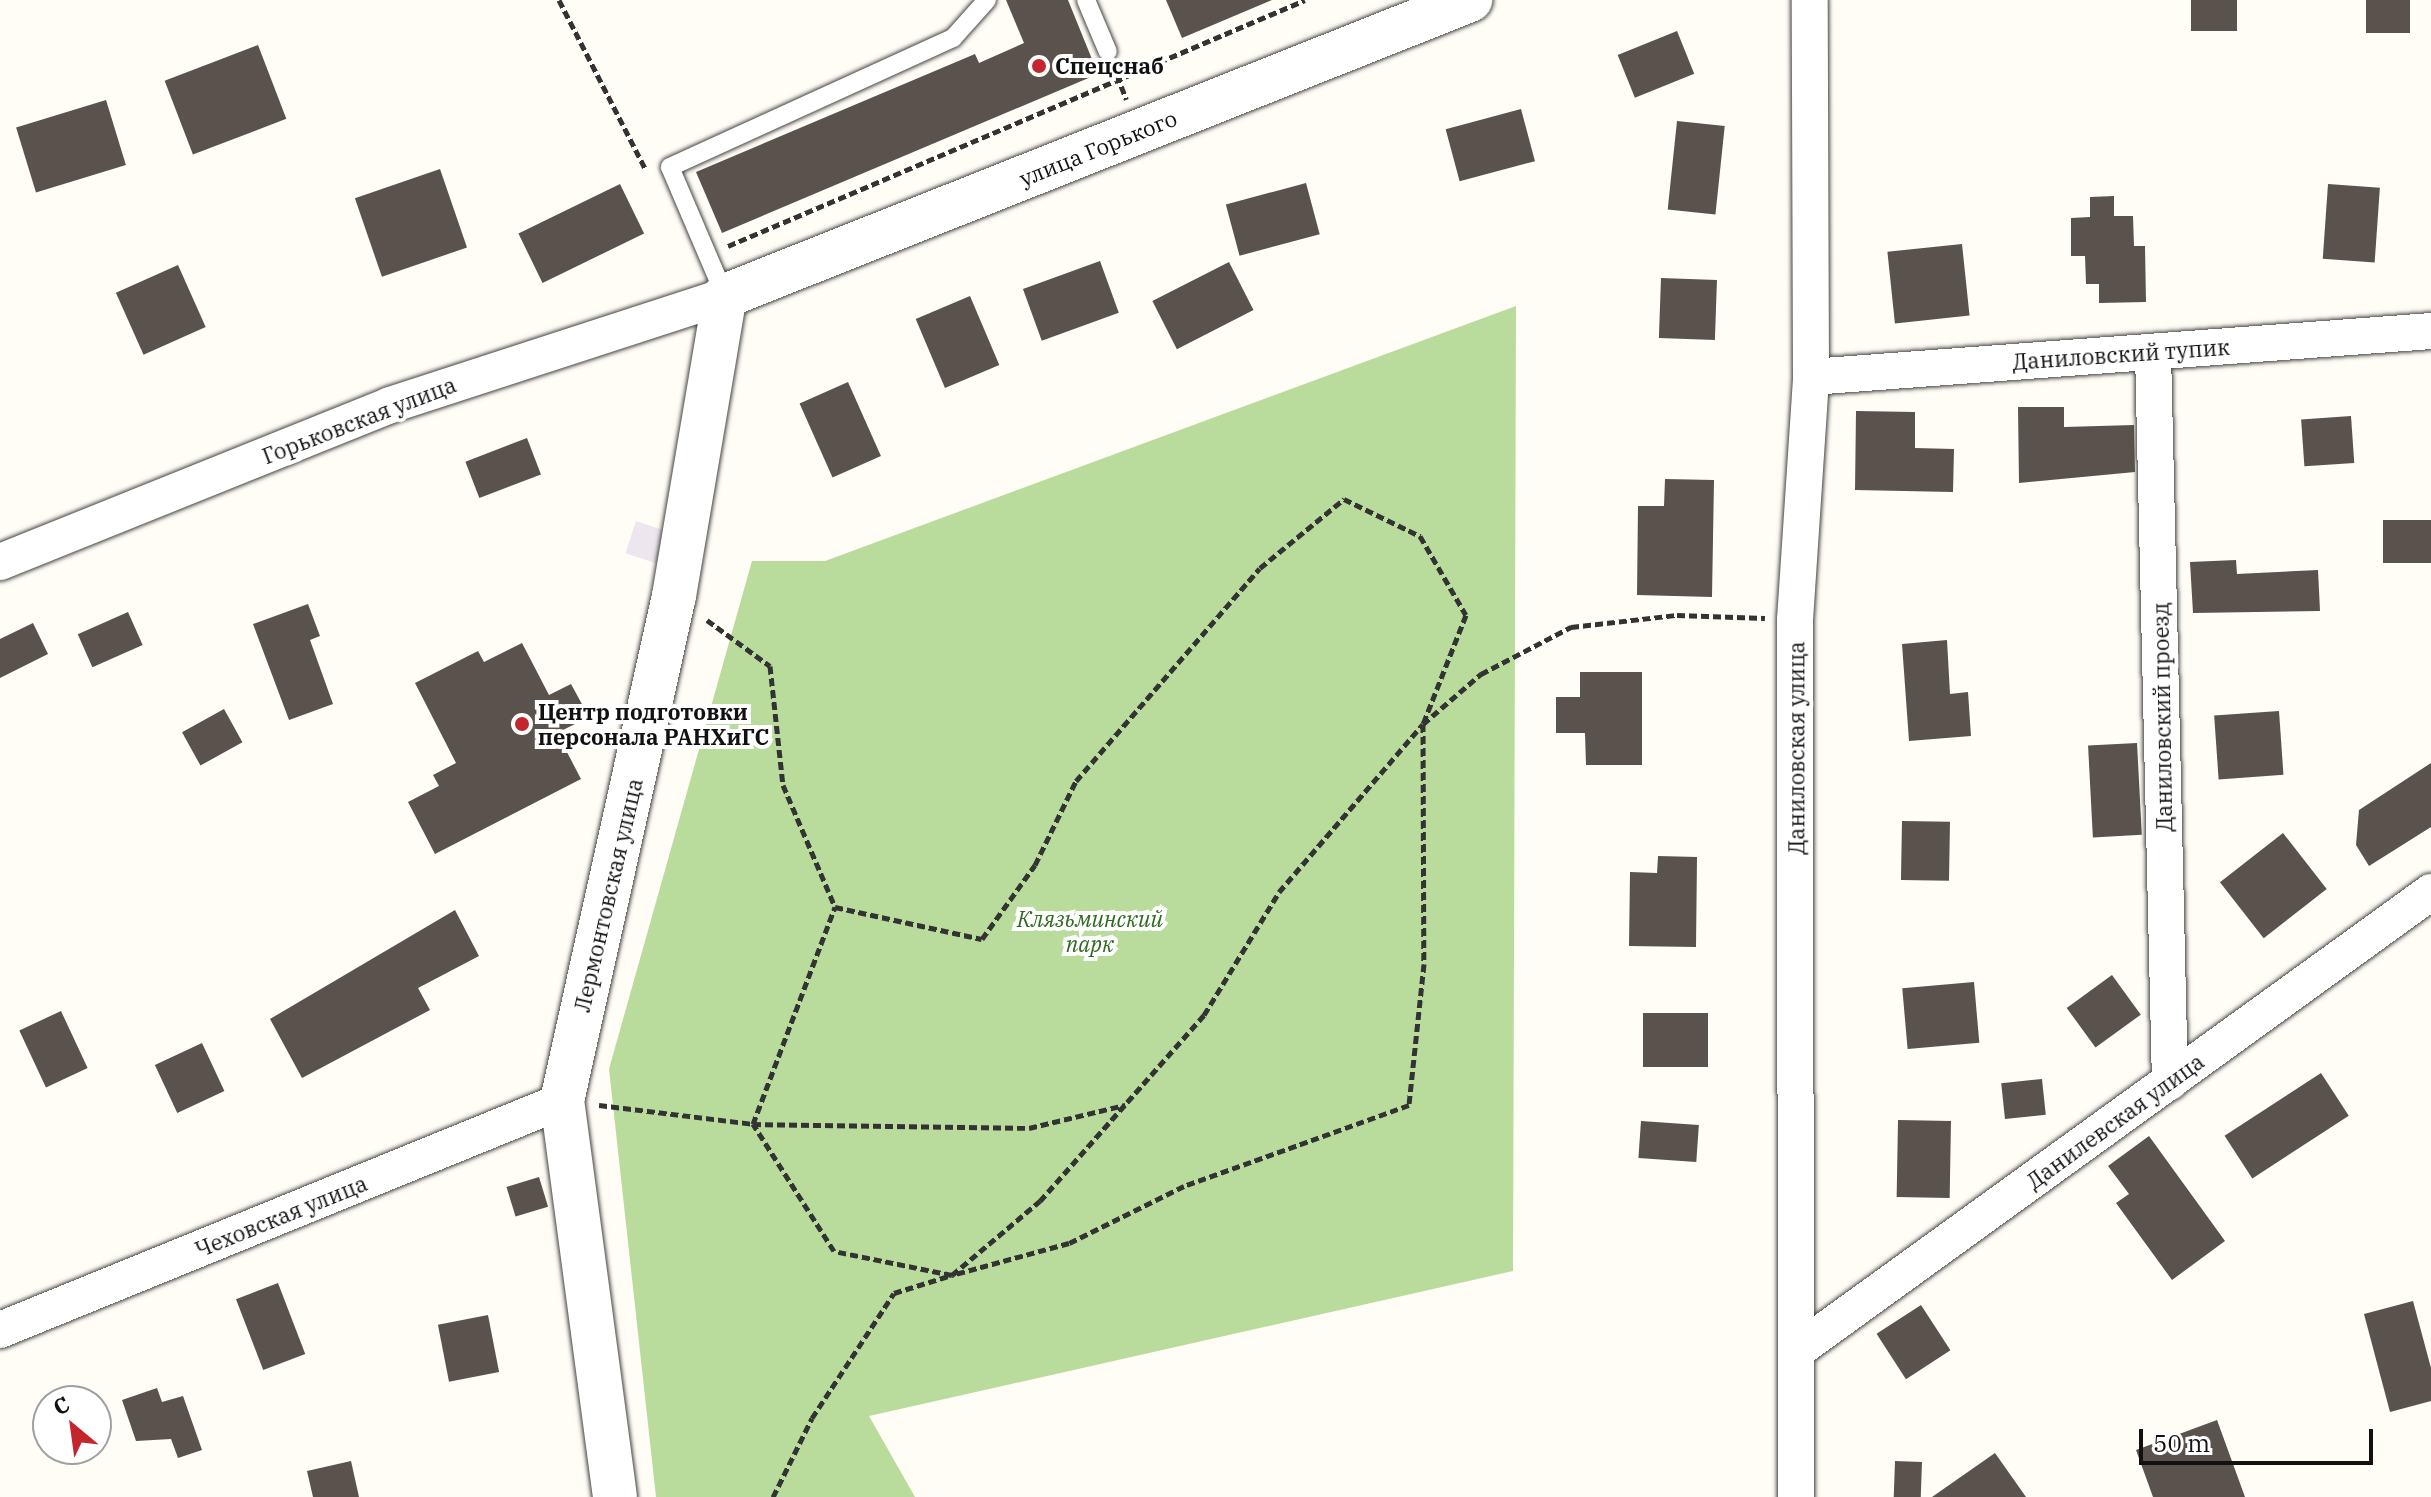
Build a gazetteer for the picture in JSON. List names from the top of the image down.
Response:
{
  "streets": {
    "street": [
      "улица Горького",
      "Даниловский тупик",
      "Горьковская улица",
      "Даниловский проезд",
      "Даниловская улица",
      "Лермонтовская улица",
      "Данилевская улица",
      "Чеховская улица"
    ]
  },
  "crossings": [
    ["улица Горького", "Горьковская улица"],
    ["улица Горького", "Лермонтовская улица"],
    ["Даниловский тупик", "Даниловский проезд"],
    ["Даниловский тупик", "Даниловская улица"],
    ["Горьковская улица", "Лермонтовская улица"],
    ["Даниловский проезд", "Данилевская улица"],
    ["Даниловская улица", "Данилевская улица"],
    ["Лермонтовская улица", "Чеховская улица"]
  ],
  "parks": ["Клязьминский парк"],
  "places": ["Спецснаб", "Центр подготовки персонала РАНХиГС"],
  "scale_bar": "50 m",
  "north": "top left"
}
